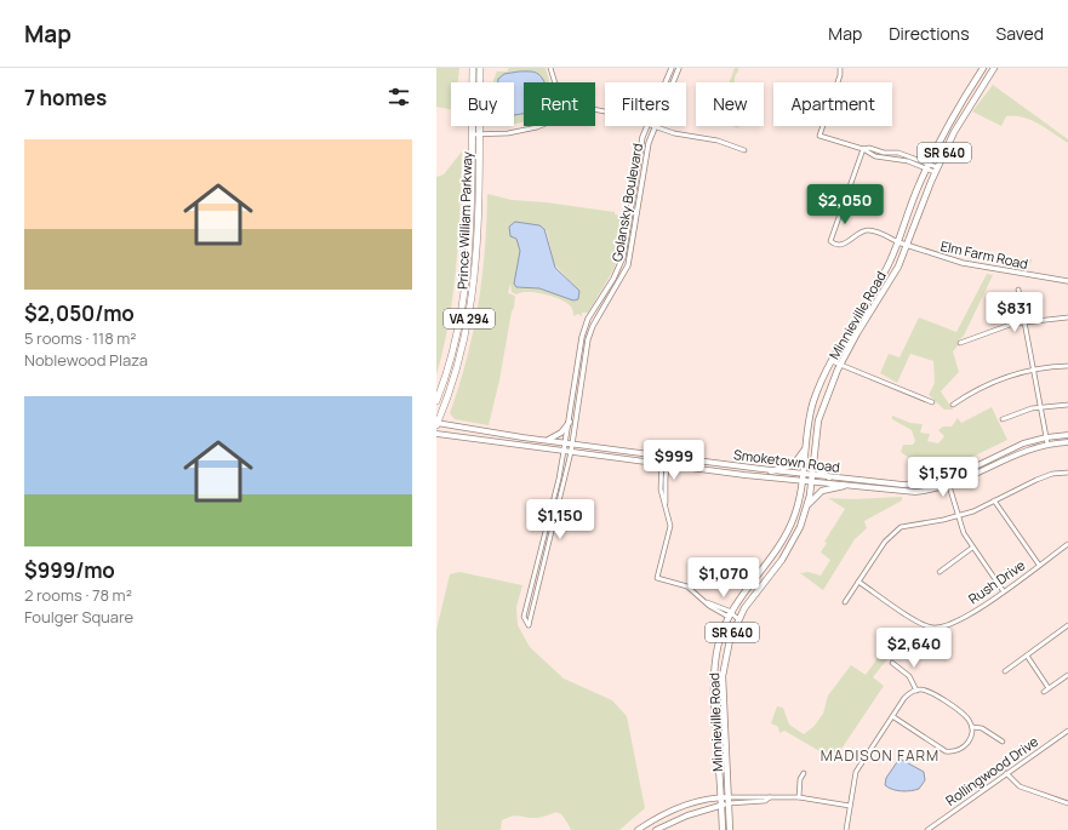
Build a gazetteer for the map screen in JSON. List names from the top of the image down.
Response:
{
  "streets": {
    "highway": ["Prince William Parkway", "VA 294"],
    "main road": ["SR 640", "Minnieville Road", "Smoketown Road"],
    "street": [
      "Golansky Boulevard",
      "Elm Farm Road",
      "Rush Drive",
      "Rollingwood Drive"
    ]
  },
  "crossings": [
    ["Golansky Boulevard", "Smoketown Road"],
    ["Prince William Parkway", "Smoketown Road"],
    ["Elm Farm Road", "Minnieville Road"],
    ["Minnieville Road", "Smoketown Road"]
  ],
  "districts": ["MADISON FARM"],
  "page": {
    "header": "Map",
    "nav": ["Map", "Directions", "Saved"],
    "heading": "7 homes",
    "chip": [
      "Buy",
      "Rent",
      "Filters",
      "New",
      "Apartment"
    ],
    "list": [
      {
        "name": "$2,050/mo",
        "note": "5 rooms · 118 m² · Noblewood Plaza"
      },
      {
        "name": "$999/mo",
        "note": "2 rooms · 78 m² · Foulger Square"
      }
    ],
    "price": [
      "$2,050",
      "$831",
      "$999",
      "$1,570",
      "$1,150",
      "$1,070",
      "$2,640"
    ]
  }
}
